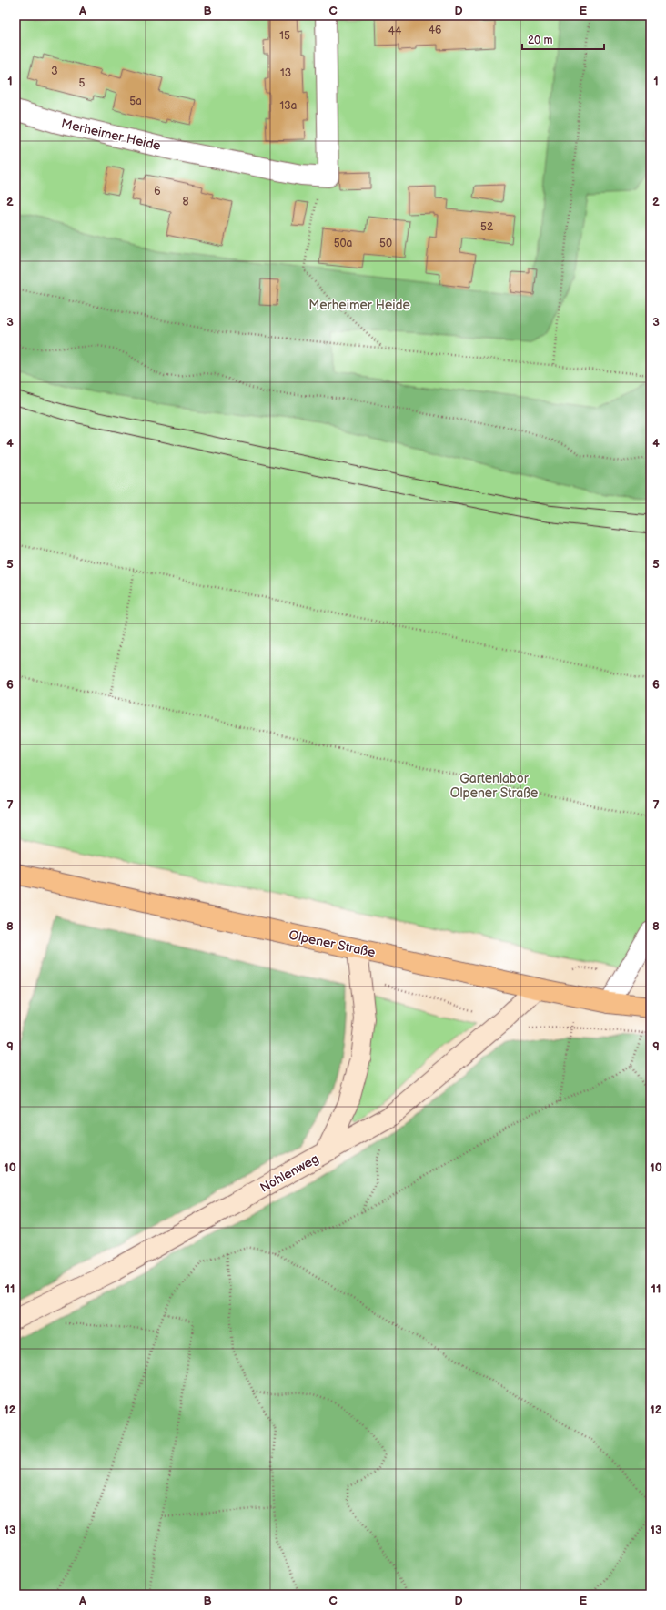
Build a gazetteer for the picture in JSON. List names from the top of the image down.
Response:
{
  "streets": {
    "main road": ["Olpener Straße", "Nohlenweg"],
    "street": ["Merheimer Heide"]
  },
  "crossings": [
    ["Olpener Straße", "Nohlenweg"]
  ],
  "parks": ["Merheimer Heide", "Gartenlabor Olpener Straße"],
  "house_numbers": [
    "46",
    "44",
    "15",
    "3",
    "13",
    "5",
    "5a",
    "13a",
    "6",
    "8",
    "52",
    "50a",
    "50"
  ],
  "scale_bar": "20 m",
  "grid": {
    "columns": [
      "A",
      "B",
      "C",
      "D",
      "E"
    ],
    "rows": [
      "1",
      "2",
      "3",
      "4",
      "5",
      "6",
      "7",
      "8",
      "9",
      "10",
      "11",
      "12",
      "13"
    ]
  }
}
